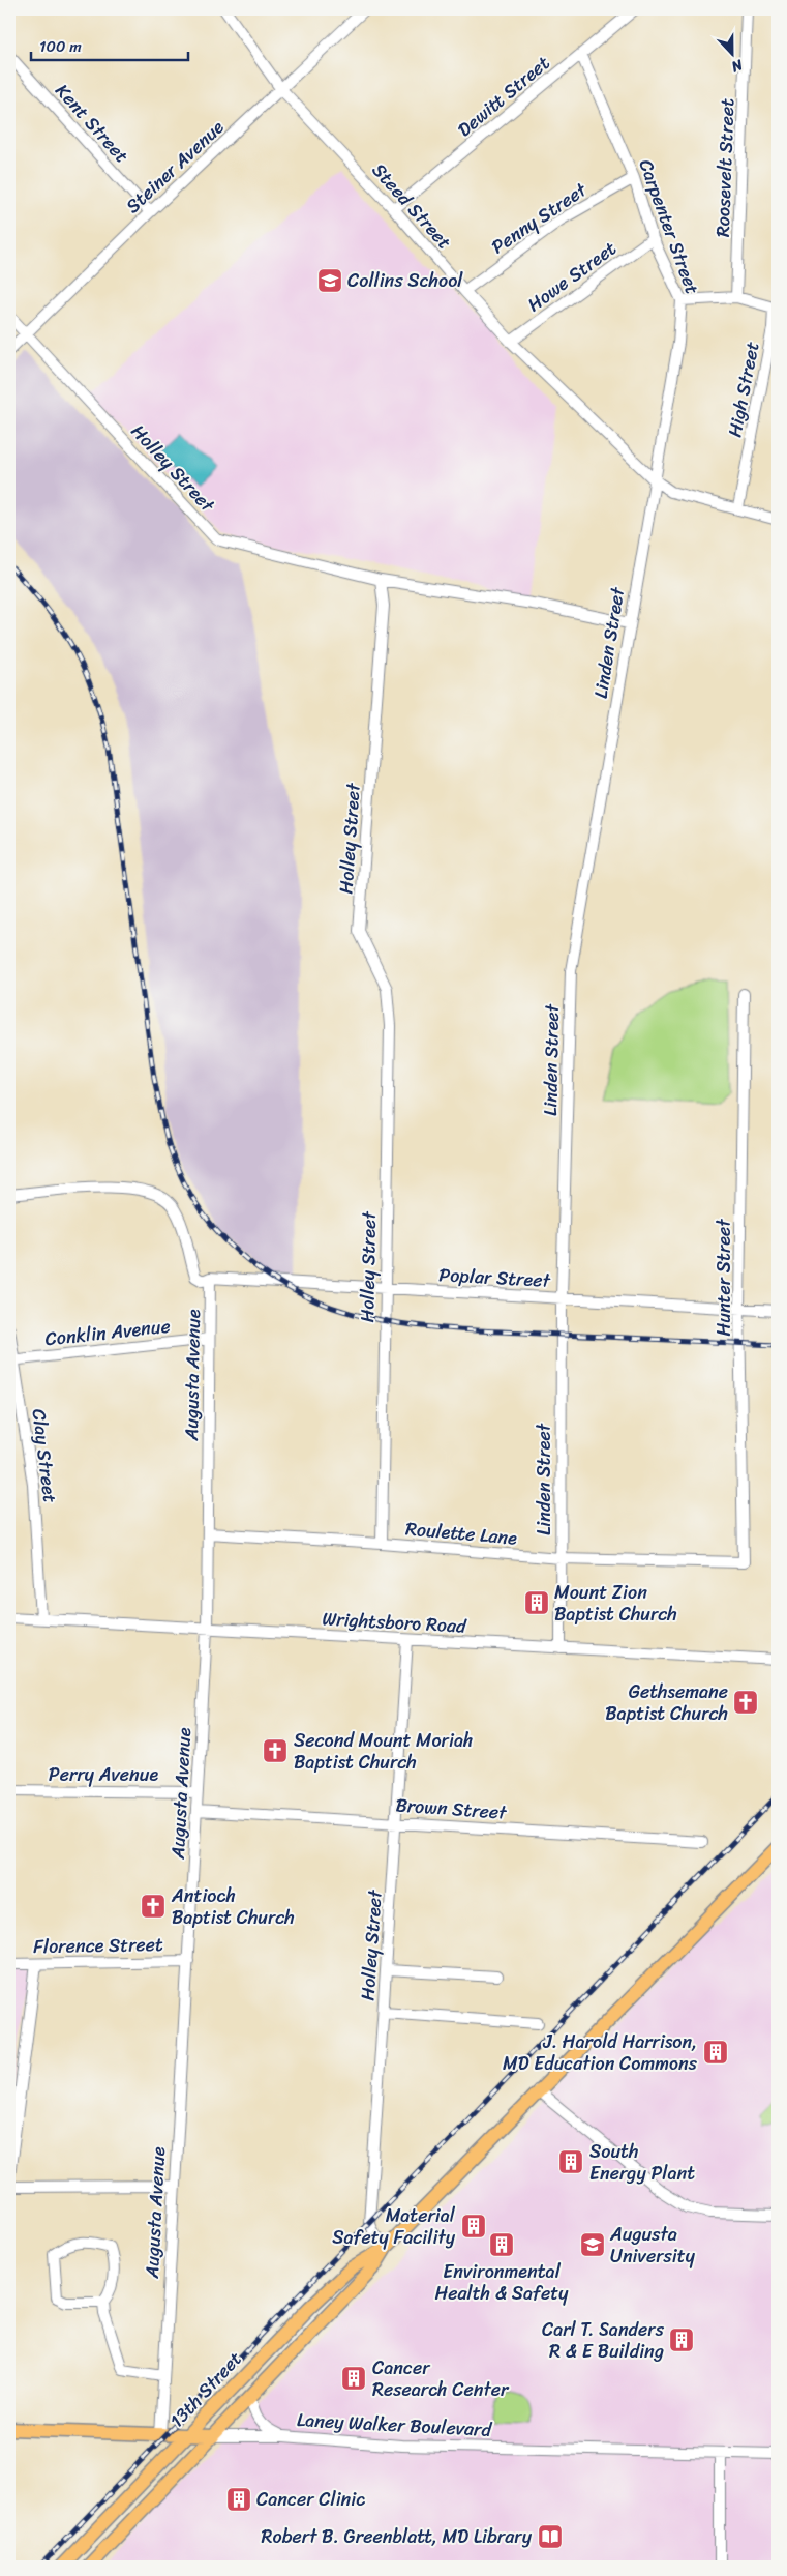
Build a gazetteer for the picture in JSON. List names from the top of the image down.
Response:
{
  "streets": {
    "main road": ["13th Street", "Laney Walker Boulevard"],
    "street": [
      "Dewitt Street",
      "Kent Street",
      "Steiner Avenue",
      "Roosevelt Street",
      "Steed Street",
      "Penny Street",
      "Carpenter Street",
      "Howe Street",
      "High Street",
      "Holley Street",
      "Linden Street",
      "Poplar Street",
      "Hunter Street",
      "Conklin Avenue",
      "Augusta Avenue",
      "Clay Street",
      "Roulette Lane",
      "Wrightsboro Road",
      "Perry Avenue",
      "Brown Street",
      "Florence Street"
    ]
  },
  "crossings": [
    ["Dewitt Street", "Steed Street"],
    ["Dewitt Street", "Carpenter Street"],
    ["Kent Street", "Steiner Avenue"],
    ["Steiner Avenue", "Steed Street"],
    ["Steiner Avenue", "Holley Street"],
    ["Roosevelt Street", "High Street"],
    ["Steed Street", "Penny Street"],
    ["Steed Street", "Carpenter Street"],
    ["Steed Street", "Howe Street"],
    ["Steed Street", "High Street"],
    ["Steed Street", "Linden Street"],
    ["Penny Street", "Carpenter Street"],
    ["Carpenter Street", "Howe Street"],
    ["Carpenter Street", "High Street"],
    ["Carpenter Street", "Linden Street"],
    ["Holley Street", "Poplar Street"],
    ["Holley Street", "Roulette Lane"],
    ["Holley Street", "Wrightsboro Road"],
    ["Holley Street", "Brown Street"],
    ["Holley Street", "13th Street"],
    ["Linden Street", "Poplar Street"],
    ["Linden Street", "Roulette Lane"],
    ["Linden Street", "Wrightsboro Road"],
    ["Poplar Street", "Hunter Street"],
    ["Poplar Street", "Augusta Avenue"],
    ["Hunter Street", "Roulette Lane"],
    ["Conklin Avenue", "Augusta Avenue"],
    ["Conklin Avenue", "Clay Street"],
    ["Augusta Avenue", "Roulette Lane"],
    ["Augusta Avenue", "Wrightsboro Road"],
    ["Augusta Avenue", "Perry Avenue"],
    ["Augusta Avenue", "Brown Street"],
    ["Augusta Avenue", "Florence Street"],
    ["Augusta Avenue", "Laney Walker Boulevard"],
    ["Clay Street", "Wrightsboro Road"],
    ["13th Street", "Laney Walker Boulevard"]
  ],
  "places": {
    "school or university": ["Collins School", "Augusta University"],
    "building": [
      "Mount Zion Baptist Church",
      "J. Harold Harrison, MD Education Commons",
      "South Energy Plant",
      "Material Safety Facility",
      "Environmental Health & Safety",
      "Carl T. Sanders R & E Building",
      "Cancer Research Center",
      "Cancer Clinic"
    ],
    "church": ["Gethsemane Baptist Church", "Second Mount Moriah Baptist Church", "Antioch Baptist Church"],
    "library": ["Robert B. Greenblatt, MD Library"]
  },
  "scale_bar": "100 m",
  "north": "bottom"
}
